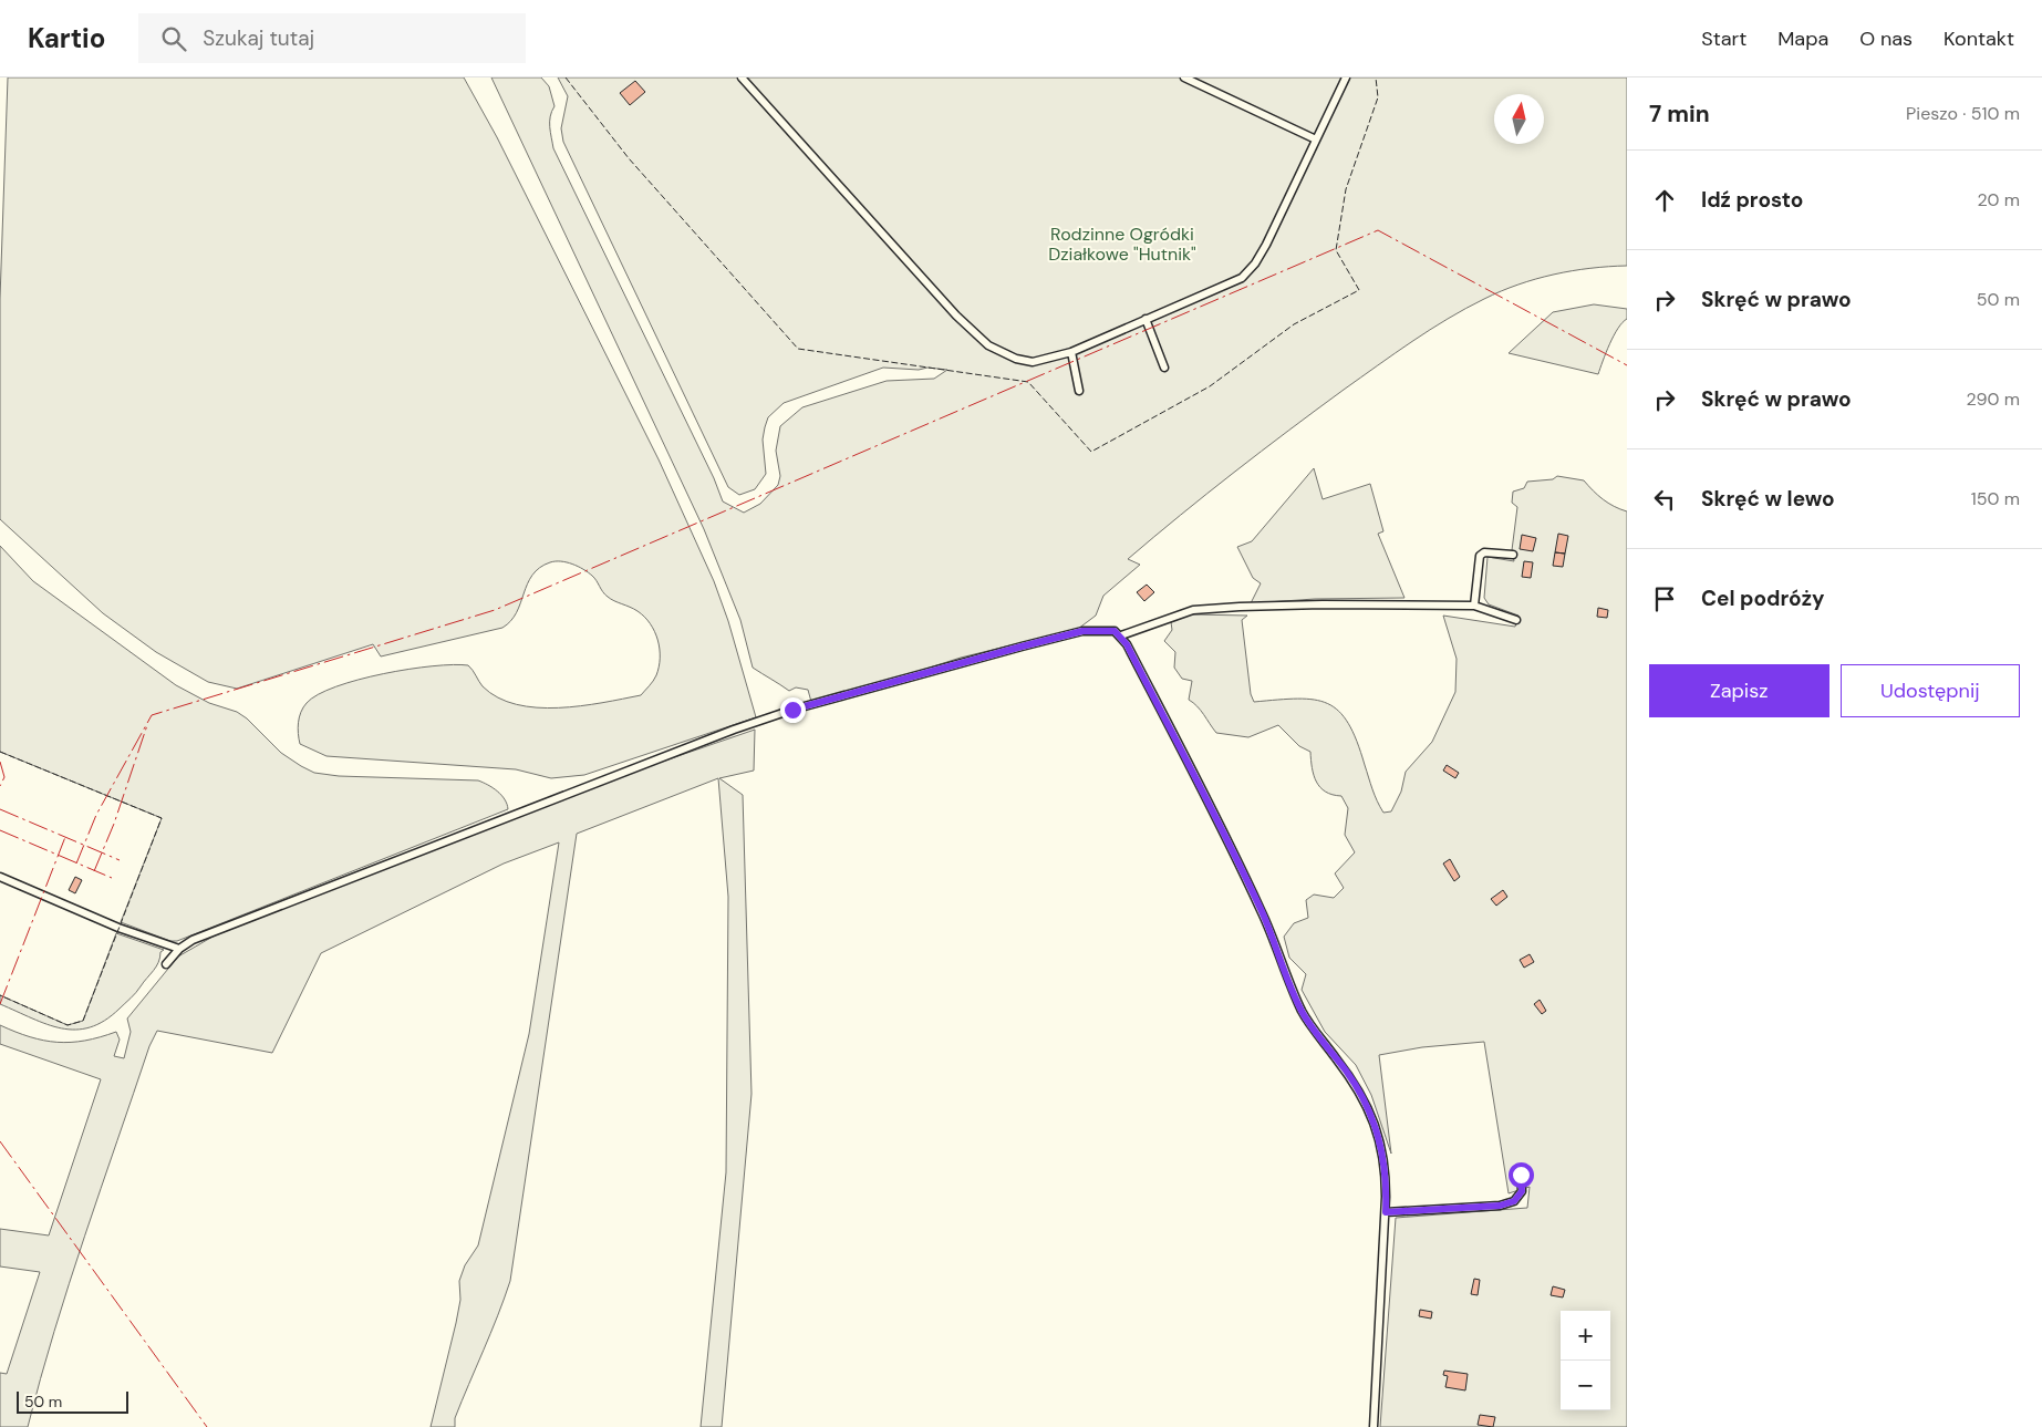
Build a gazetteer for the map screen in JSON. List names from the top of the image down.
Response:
{
  "parks": ["Rodzinne Ogródki Działkowe \"Hutnik\""],
  "scale_bar": "50 m",
  "north": "top",
  "page": {
    "header": "Kartio",
    "search": "Szukaj tutaj",
    "nav": [
      "Start",
      "Mapa",
      "O nas",
      "Kontakt"
    ],
    "heading": ["7 min", "Pieszo · 510 m"],
    "list": [
      ["Idź prosto", "20 m"],
      ["Skręć w prawo", "50 m"],
      ["Skręć w prawo", "290 m"],
      ["Skręć w lewo", "150 m"],
      "Cel podróży"
    ],
    "buttons": ["Zapisz", "Udostępnij"],
    "map_buttons": ["+", "−"],
    "scale": "50 m"
  }
}
